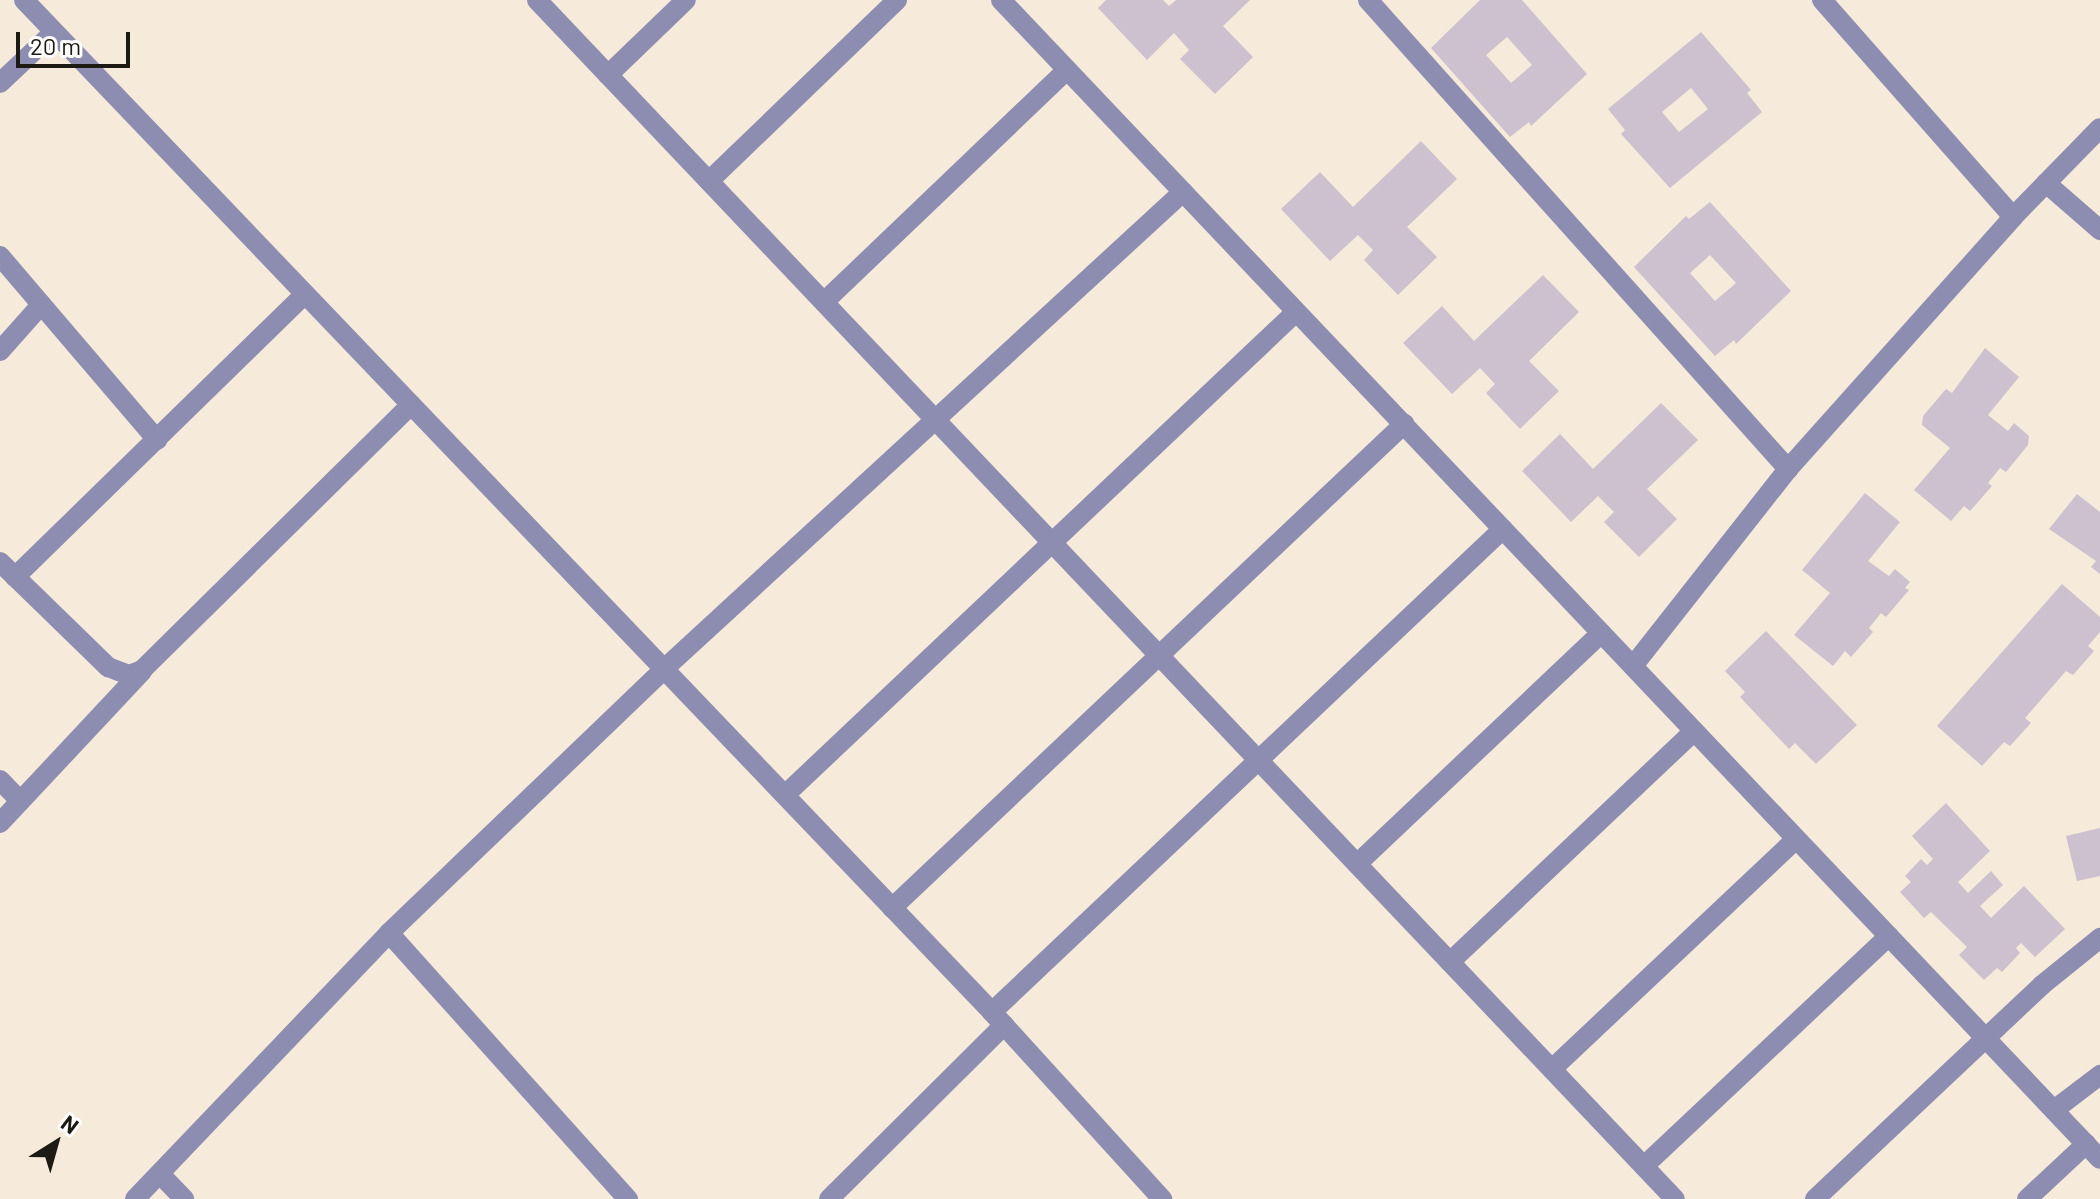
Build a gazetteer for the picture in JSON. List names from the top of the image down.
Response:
{
  "scale_bar": "20 m",
  "north": "top right"
}
